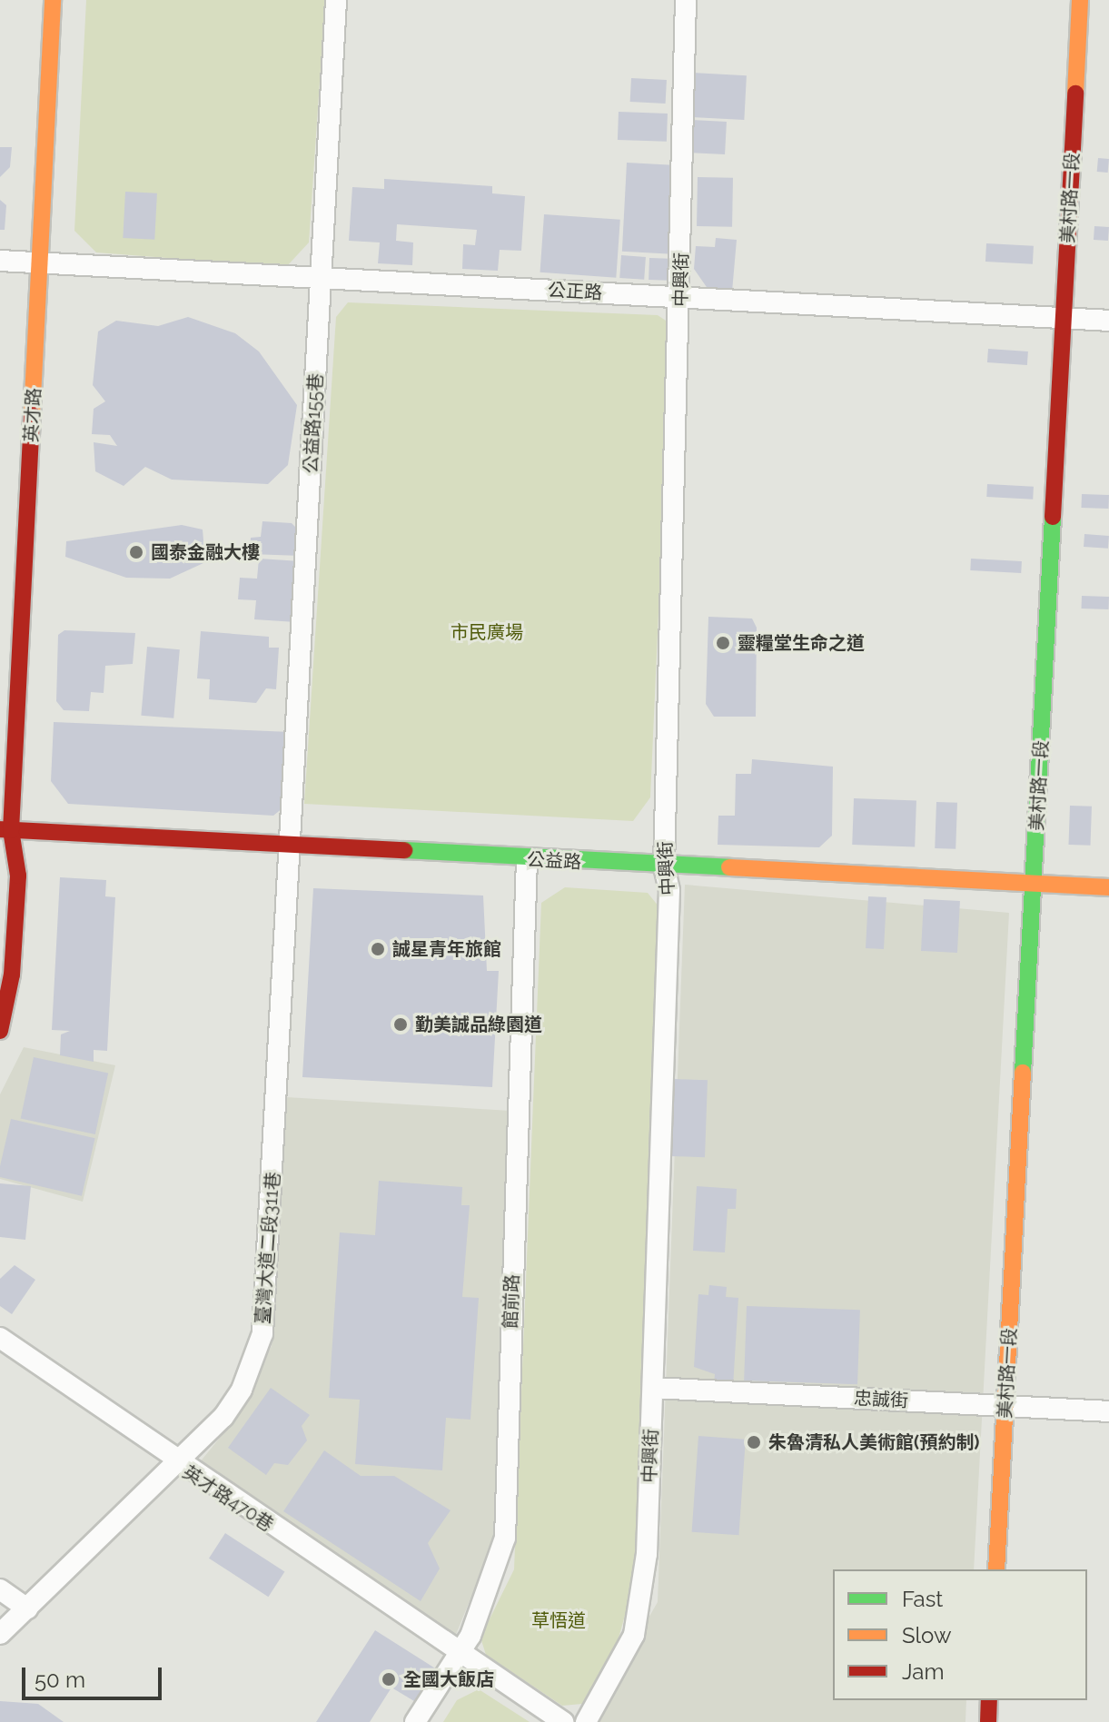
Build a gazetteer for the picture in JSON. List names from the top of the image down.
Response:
{
  "streets": {
    "main road": ["美村路一段", "英才路", "公益路"],
    "street": [
      "中興街",
      "公正路",
      "公益路155巷",
      "臺灣大道二段311巷",
      "館前路",
      "忠誠街",
      "英才路470巷"
    ]
  },
  "crossings": [
    ["美村路一段", "公正路"],
    ["美村路一段", "公益路"],
    ["美村路一段", "忠誠街"],
    ["中興街", "公正路"],
    ["中興街", "公益路"],
    ["中興街", "忠誠街"],
    ["公正路", "英才路"],
    ["公正路", "公益路155巷"],
    ["英才路", "公益路"],
    ["公益路155巷", "公益路"],
    ["公益路155巷", "臺灣大道二段311巷"],
    ["公益路", "臺灣大道二段311巷"],
    ["公益路", "館前路"],
    ["臺灣大道二段311巷", "英才路470巷"],
    ["館前路", "英才路470巷"]
  ],
  "parks": ["市民廣場", "草悟道"],
  "places": [
    "國泰金融大樓",
    "靈糧堂生命之道",
    "誠星青年旅館",
    "勤美誠品綠園道",
    "朱魯清私人美術館(預約制)",
    "全國大飯店"
  ],
  "legend": ["Fast", "Slow", "Jam"],
  "scale_bar": "50 m"
}
